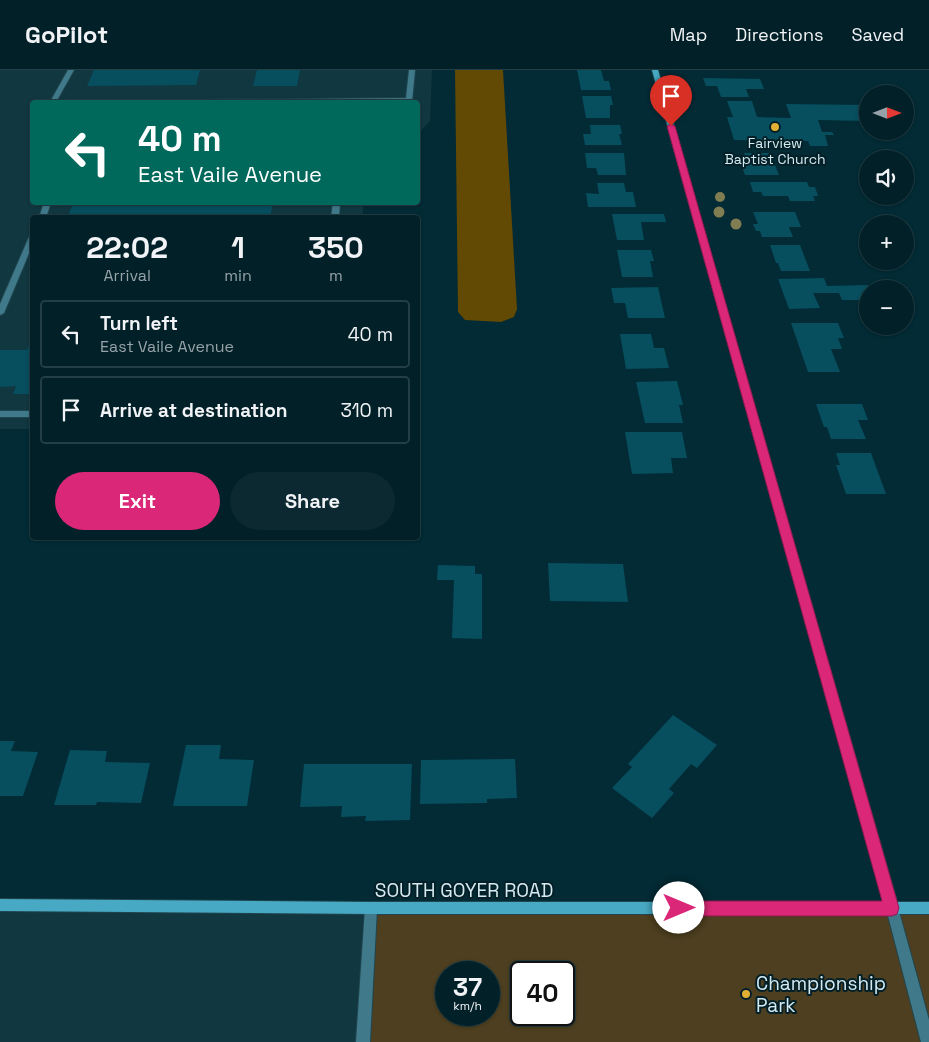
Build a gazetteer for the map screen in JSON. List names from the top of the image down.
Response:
{
  "streets": {
    "street": ["SOUTH GOYER ROAD"]
  },
  "places": ["Fairview Baptist Church", "Championship Park"],
  "north": "right",
  "page": {
    "header": "GoPilot",
    "nav": ["Map", "Directions", "Saved"],
    "map_buttons": ["+", "−"],
    "turn": ["40 m", "East Vaile Avenue"],
    "eta": [
      "22:02",
      "Arrival",
      "1",
      "min",
      "350",
      "m"
    ],
    "list": [
      {
        "name": "Turn left",
        "note": "East Vaile Avenue",
        "value": "40 m"
      },
      {
        "name": "Arrive at destination",
        "value": "310 m"
      }
    ],
    "buttons": ["Exit", "Share"],
    "speed": "37 km/h",
    "limit": "40"
  }
}
